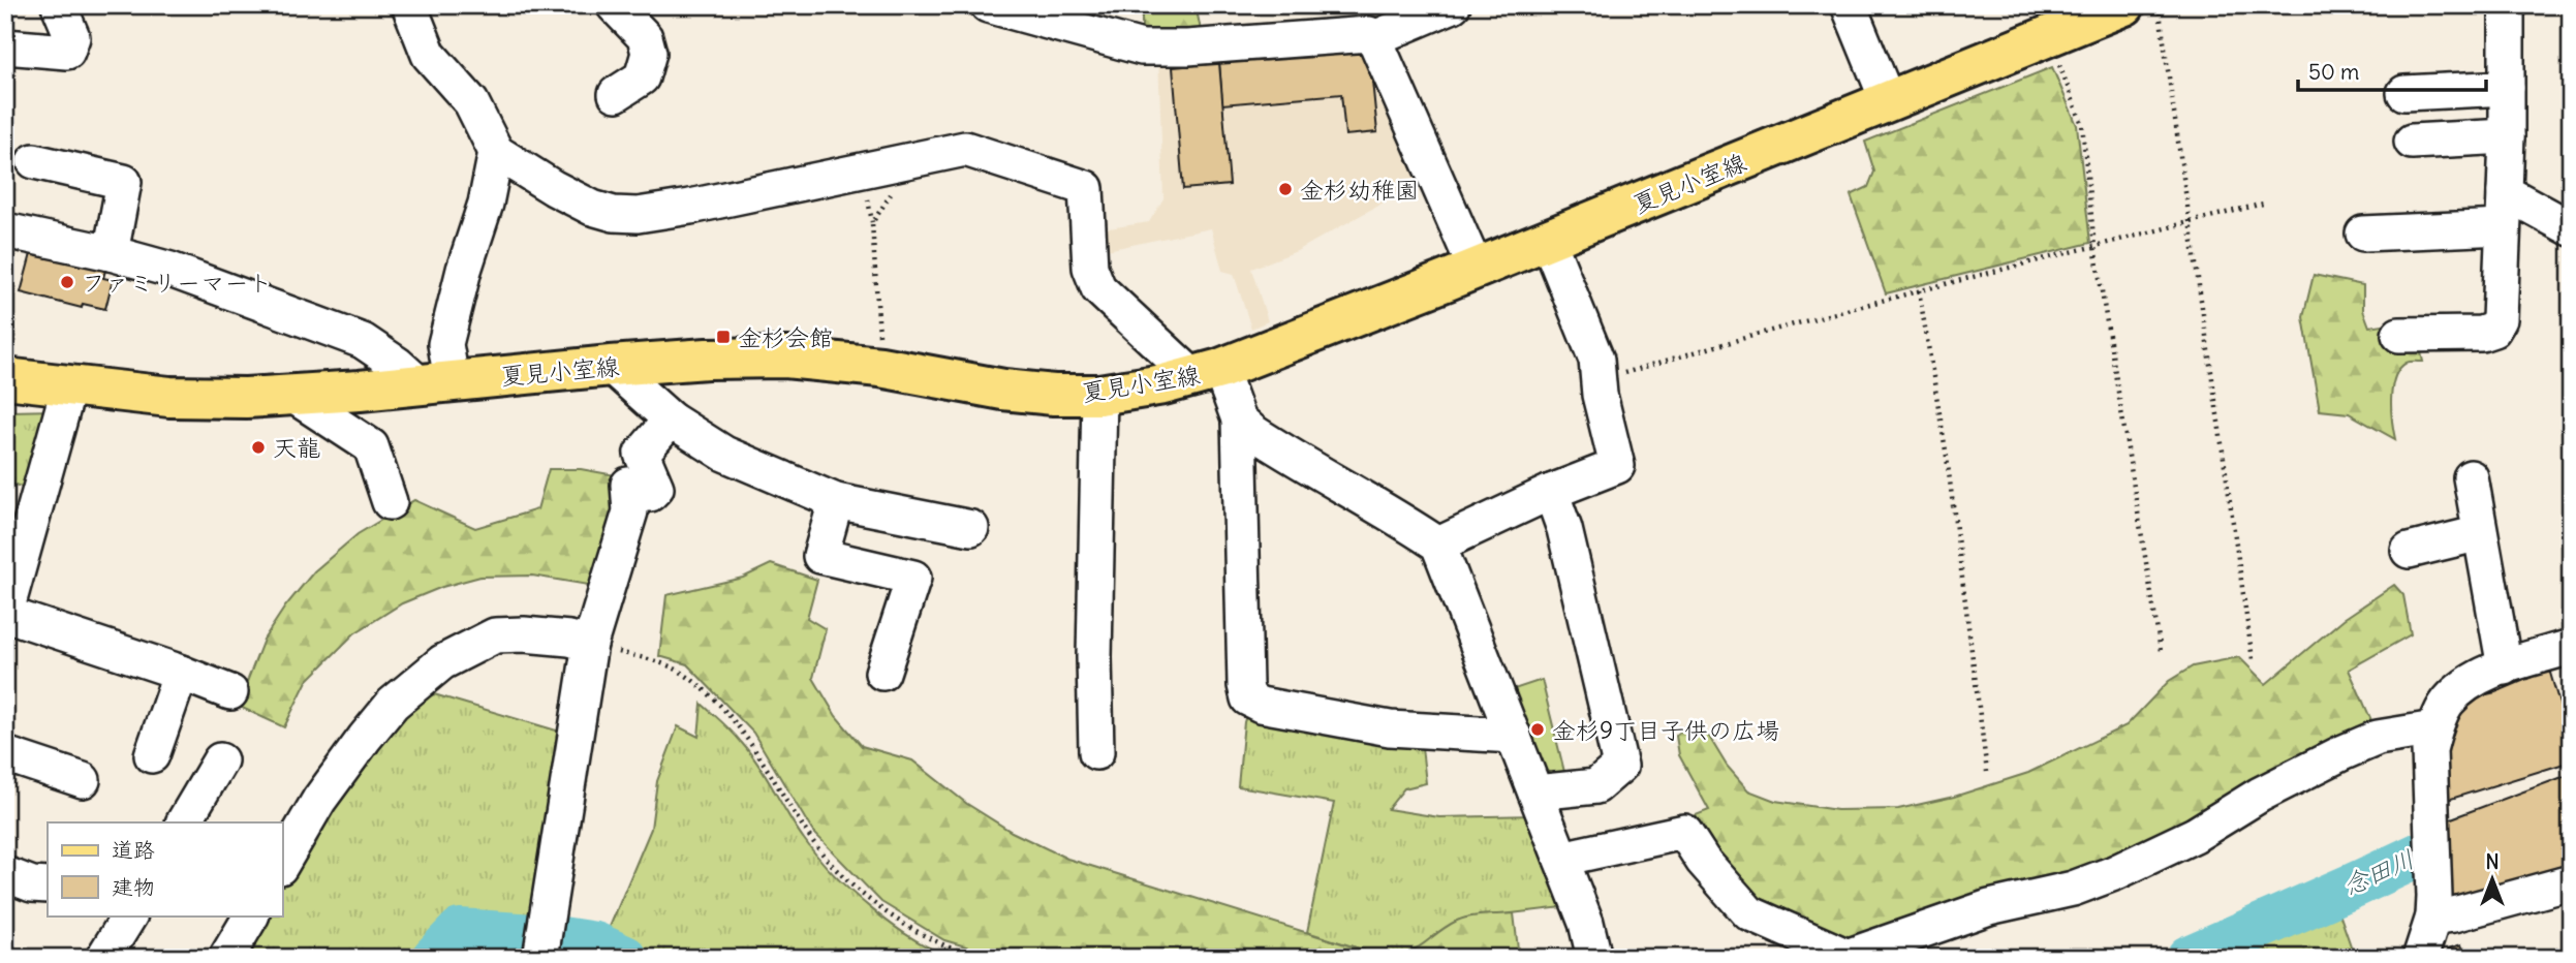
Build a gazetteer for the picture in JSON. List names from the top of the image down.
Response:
{
  "streets": {
    "main road": ["夏見小室線"]
  },
  "water": ["念田川"],
  "places": {
    "other": [
      "金杉幼稚園",
      "ファミリーマート",
      "天龍",
      "金杉9丁目子供の広場"
    ],
    "transit": ["金杉会館"]
  },
  "legend": ["道路", "建物"],
  "scale_bar": "50 m",
  "north": "top"
}
